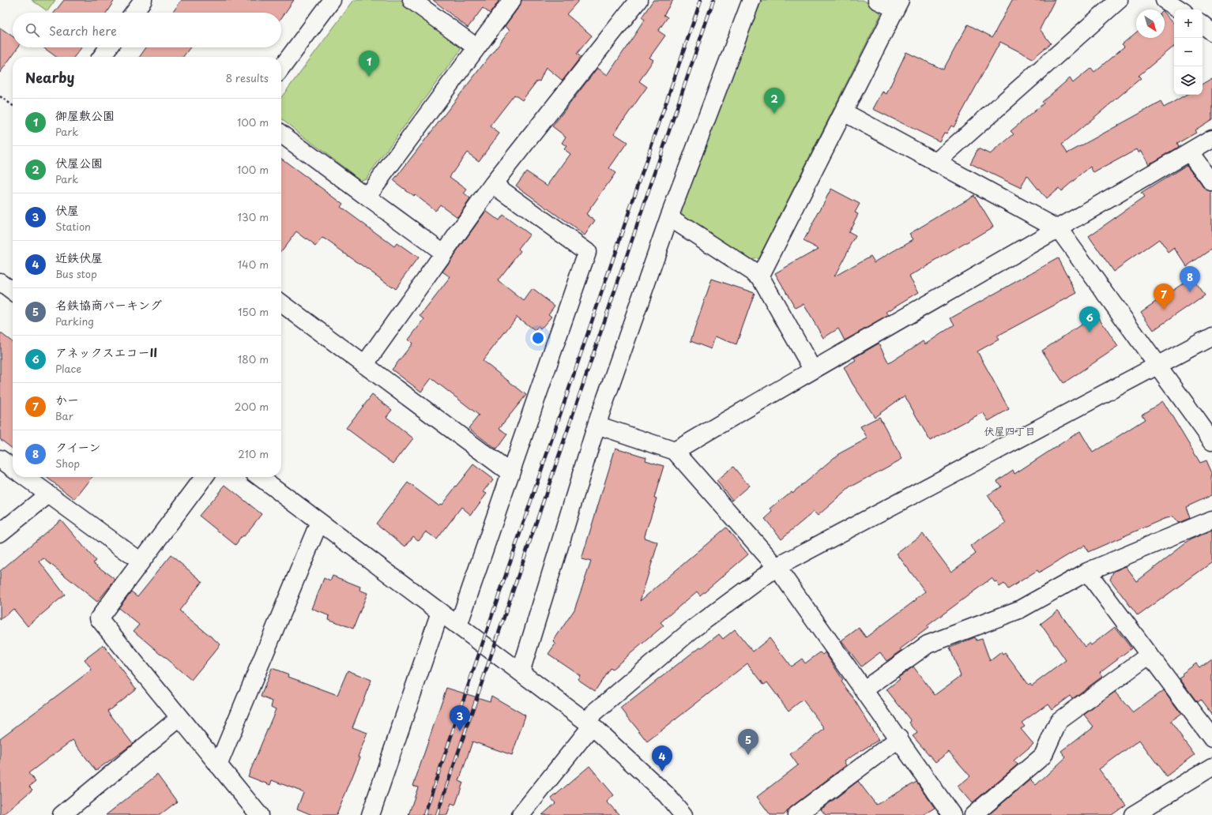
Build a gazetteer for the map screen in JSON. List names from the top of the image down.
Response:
{
  "districts": ["伏屋四丁目"],
  "north": "bottom right",
  "page": {
    "map_buttons": ["+", "−"],
    "search": "Search here",
    "pins": [
      "1",
      "2",
      "8",
      "7",
      "6",
      "3",
      "5",
      "4"
    ],
    "heading": ["Nearby", "8 results"],
    "list": [
      {
        "mark": "1",
        "name": "御屋敷公園",
        "note": "Park",
        "value": "100 m"
      },
      {
        "mark": "2",
        "name": "伏屋公園",
        "note": "Park",
        "value": "100 m"
      },
      {
        "mark": "3",
        "name": "伏屋",
        "note": "Station",
        "value": "130 m"
      },
      {
        "mark": "4",
        "name": "近鉄伏屋",
        "note": "Bus stop",
        "value": "140 m"
      },
      {
        "mark": "5",
        "name": "名鉄協商パーキング",
        "note": "Parking",
        "value": "150 m"
      },
      {
        "mark": "6",
        "name": "アネックスエコーII",
        "note": "Place",
        "value": "180 m"
      },
      {
        "mark": "7",
        "name": "かー",
        "note": "Bar",
        "value": "200 m"
      },
      {
        "mark": "8",
        "name": "クイーン",
        "note": "Shop",
        "value": "210 m"
      }
    ]
  }
}
